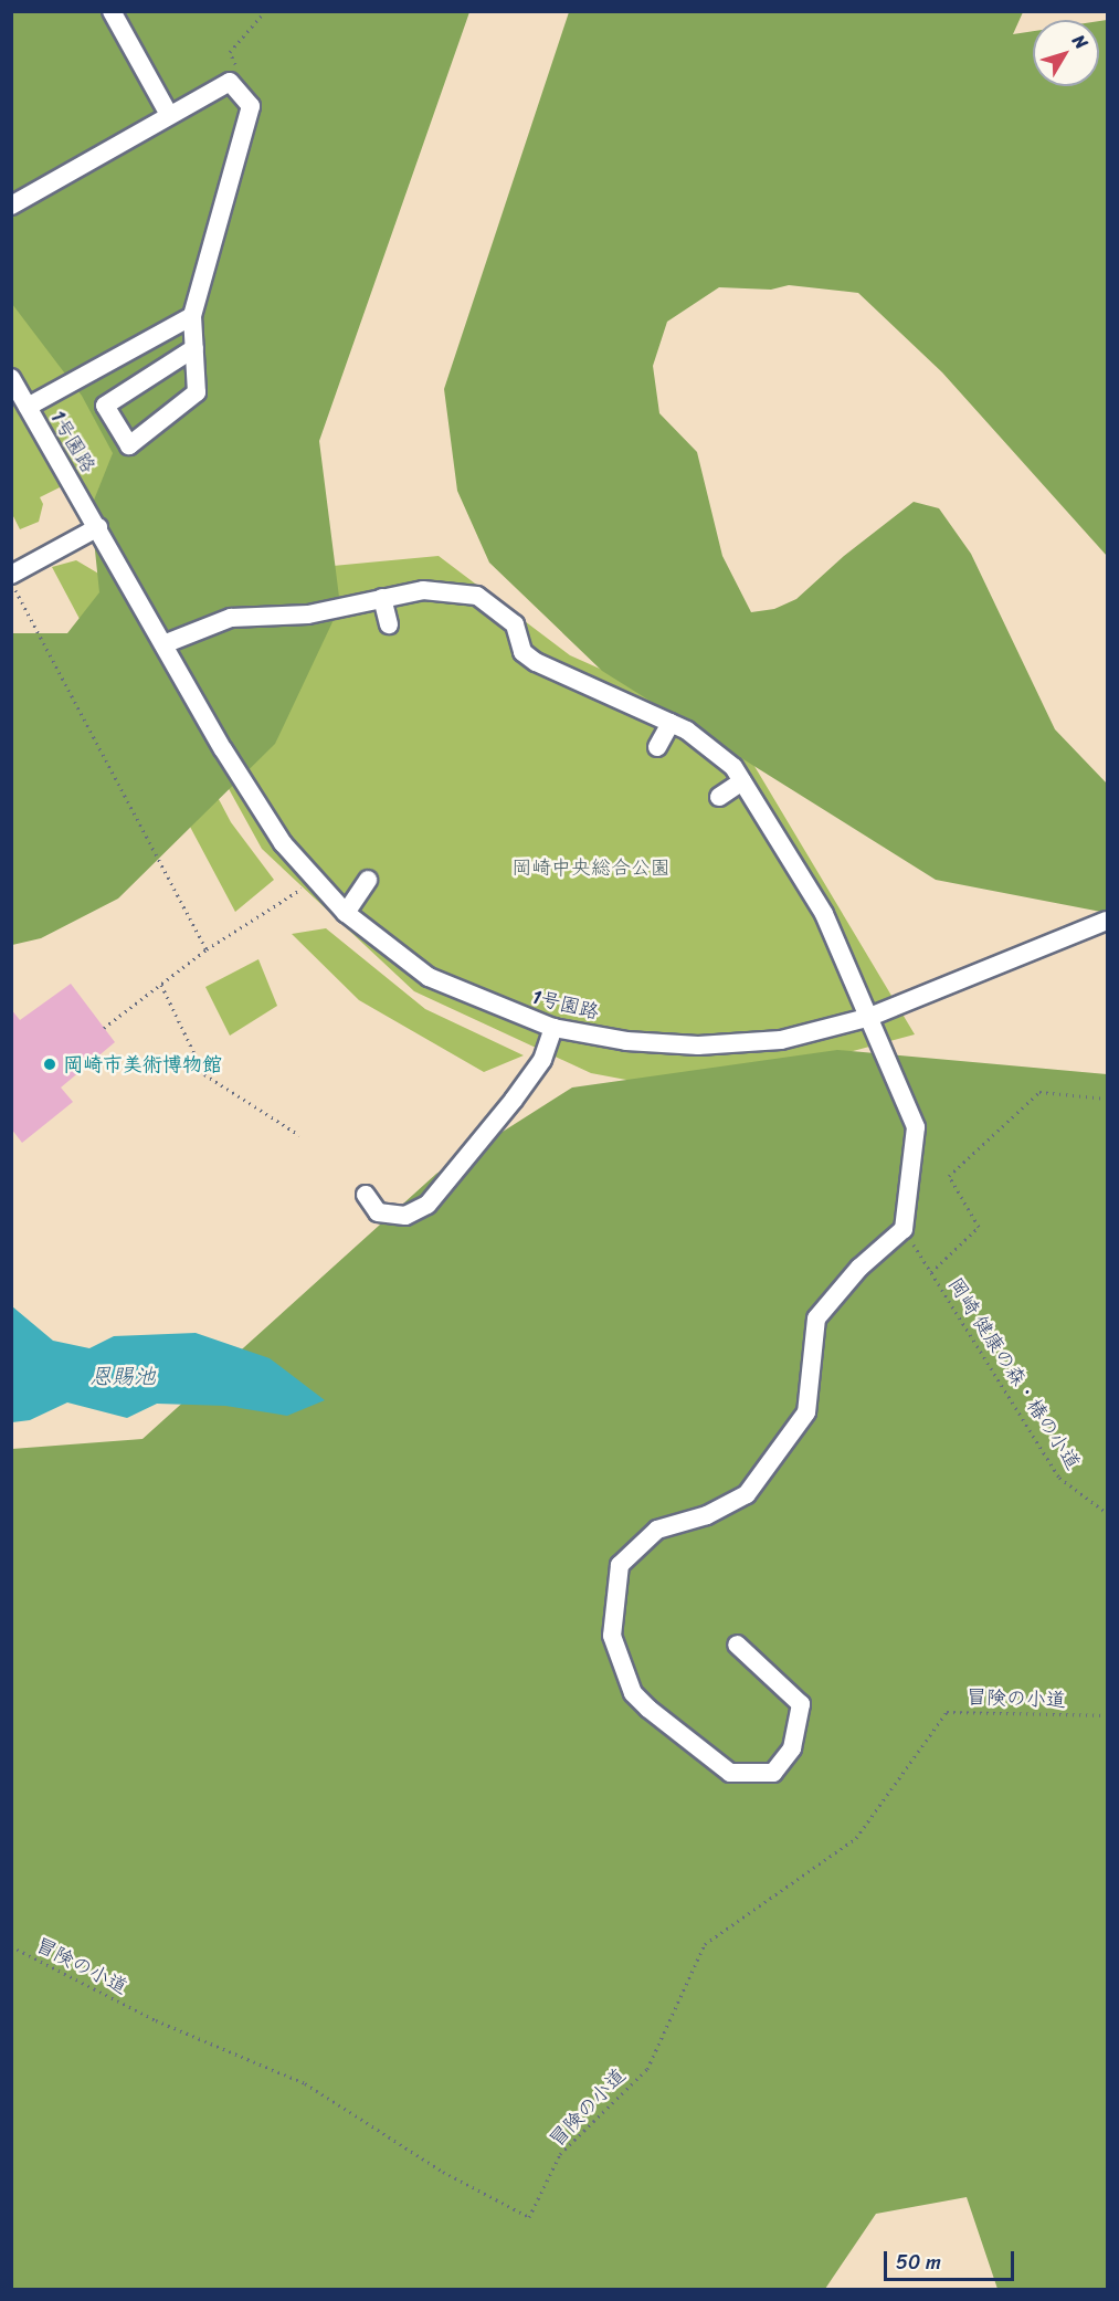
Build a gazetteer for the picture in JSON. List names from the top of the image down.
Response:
{
  "streets": {
    "street": ["1号園路"],
    "path": ["岡崎 健康の森・椿の小道", "冒険の小道"]
  },
  "water": ["恩賜池"],
  "parks": ["岡崎中央総合公園"],
  "places": ["岡崎市美術博物館"],
  "scale_bar": "50 m",
  "north": "top right"
}
